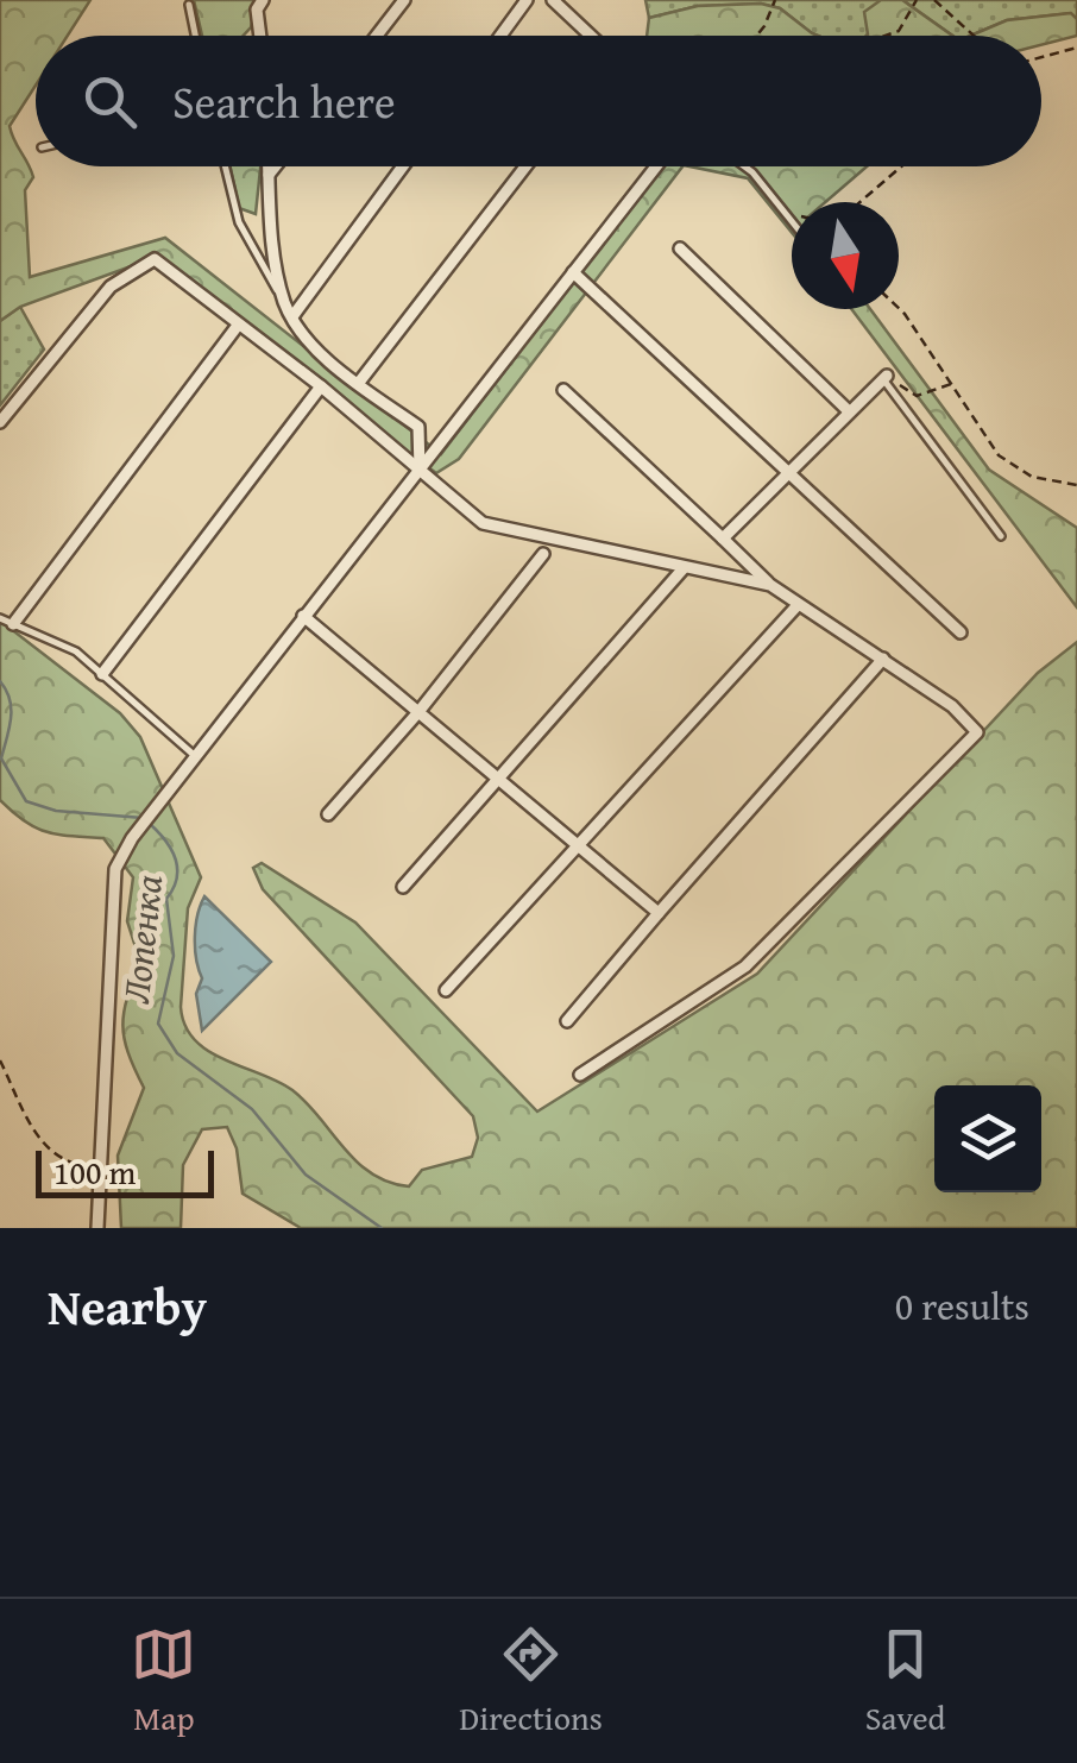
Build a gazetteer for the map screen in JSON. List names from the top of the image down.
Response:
{
  "water": ["Лопенка"],
  "scale_bar": "100 m",
  "north": "bottom",
  "page": {
    "search": "Search here",
    "scale": "100 m",
    "heading": ["Nearby", "0 results"],
    "nav": ["Map", "Directions", "Saved"]
  }
}
